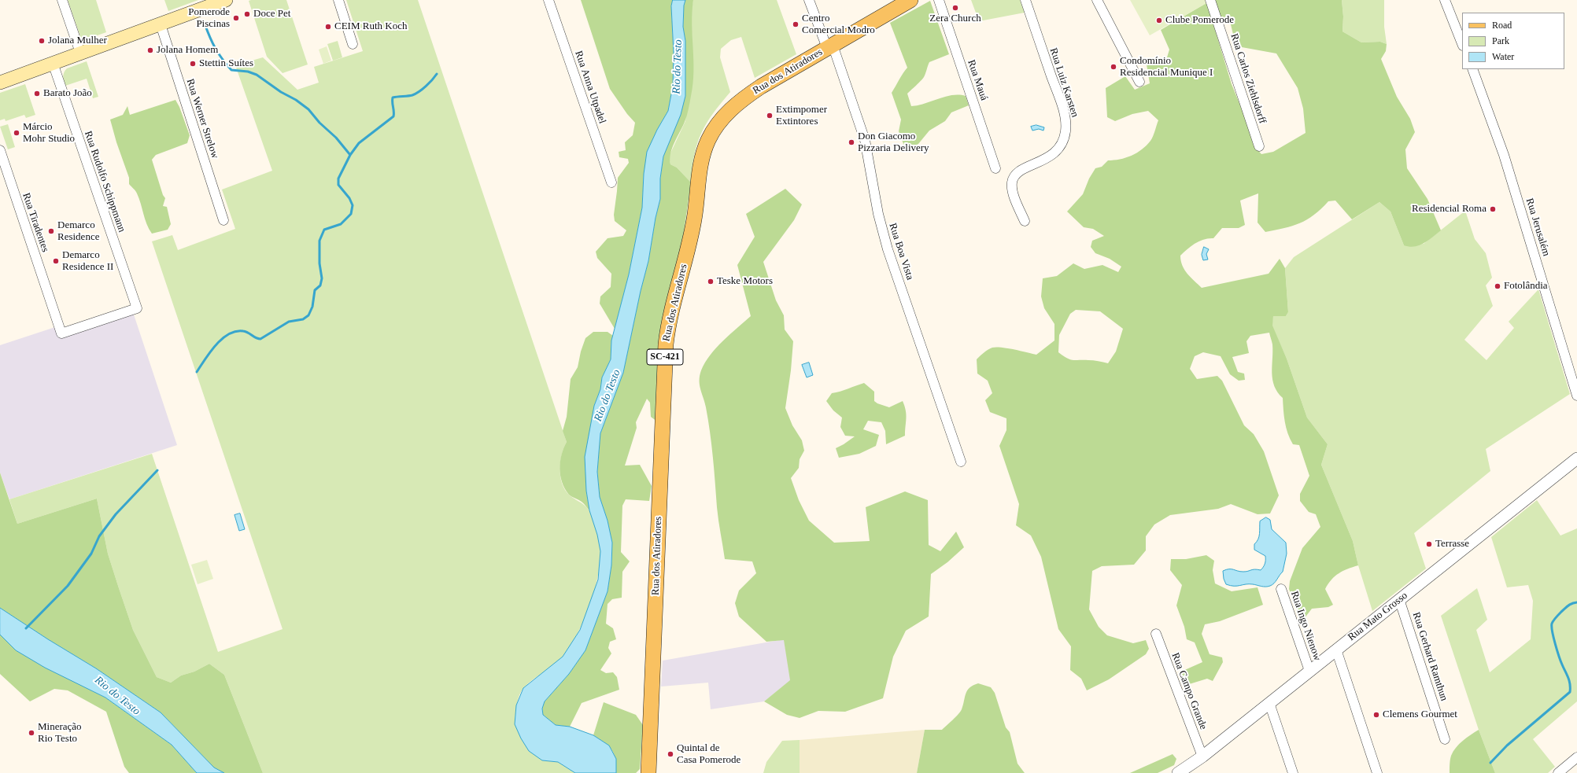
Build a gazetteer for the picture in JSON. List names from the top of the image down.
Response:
{
  "streets": {
    "main road": ["Rua dos Atiradores", "SC-421"],
    "street": [
      "Rua Carlos Ziehlsdorff",
      "Rua Mauá",
      "Rua Luiz Karsten",
      "Rua Anna Utpadel",
      "Rua Werner Strelow",
      "Rua Rudolfo Schippmann",
      "Rua Tiradentes",
      "Rua Jerusalém",
      "Rua Boa Vista",
      "Rua Mato Grosso",
      "Rua Ingo Nienow",
      "Rua Gerhard Ramthun",
      "Rua Campo Grande"
    ]
  },
  "crossings": [
    ["Rua dos Atiradores", "Rua Boa Vista"],
    ["Rua Rudolfo Schippmann", "Rua Tiradentes"],
    ["Rua Mato Grosso", "Rua Ingo Nienow"],
    ["Rua Mato Grosso", "Rua Gerhard Ramthun"],
    ["Rua Mato Grosso", "Rua Campo Grande"]
  ],
  "water": ["Rio do Testo"],
  "places": [
    "Zera Church",
    "Doce Pet",
    "Pomerode Piscinas",
    "Clube Pomerode",
    "Centro Comercial Modro",
    "CEIM Ruth Koch",
    "Jolana Mulher",
    "Jolana Homem",
    "Stettin Suítes",
    "Condomínio Residencial Munique I",
    "Barato João",
    "Extimpomer Extintores",
    "Márcio Mohr Studio",
    "Don Giacomo Pizzaria Delivery",
    "Residencial Roma",
    "Demarco Residence",
    "Demarco Residence II",
    "Teske Motors",
    "Fotolândia",
    "Terrasse",
    "Clemens Gourmet",
    "Mineração Rio Testo",
    "Quintal de Casa Pomerode"
  ],
  "legend": ["Road", "Park", "Water"]
}
